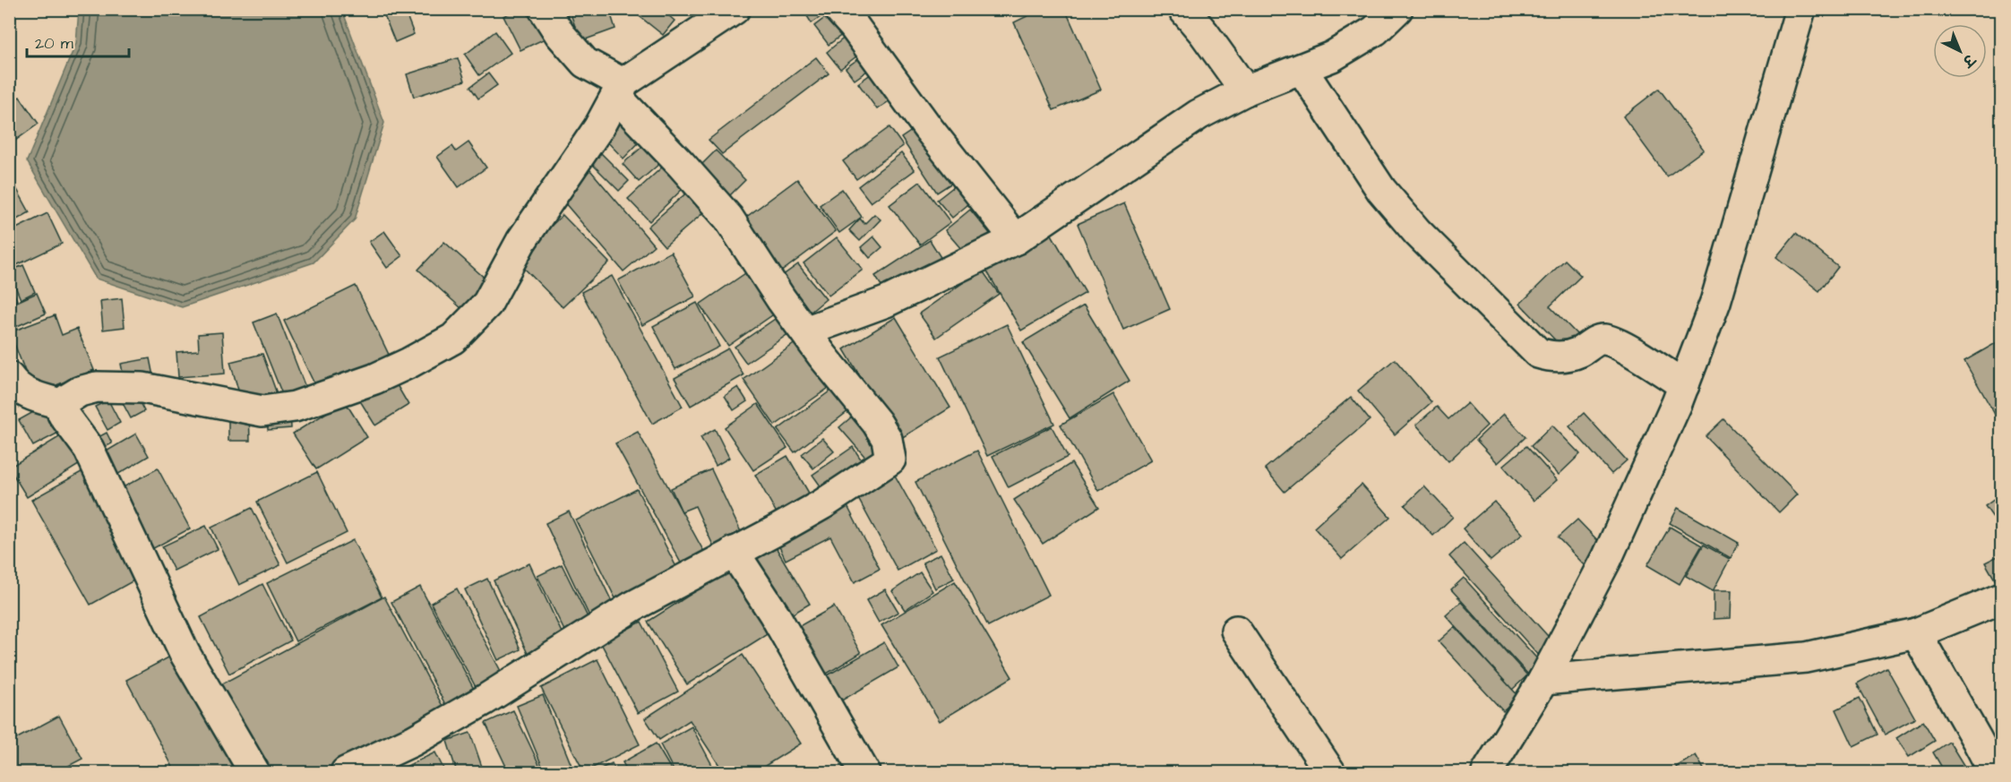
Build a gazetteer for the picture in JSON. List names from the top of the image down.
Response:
{
  "scale_bar": "20 m",
  "north": "bottom right"
}
